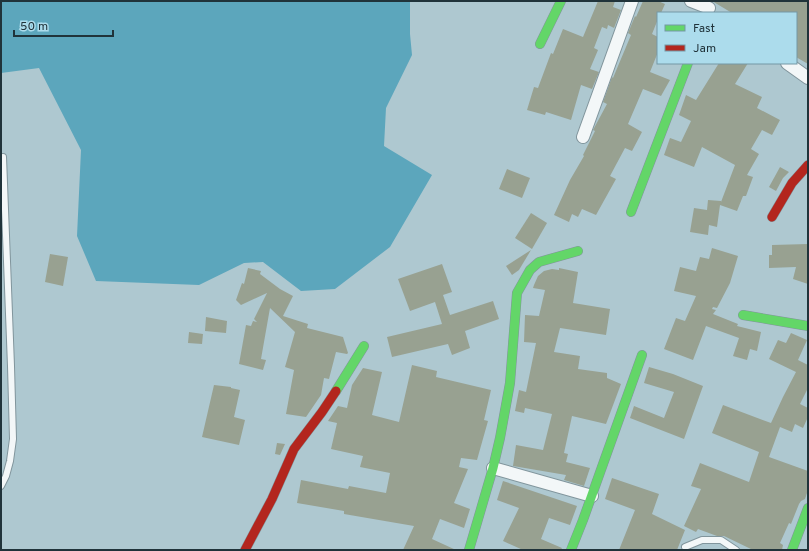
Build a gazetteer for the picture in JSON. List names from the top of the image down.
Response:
{
  "legend": ["Fast", "Jam"],
  "scale_bar": "50 m"
}
